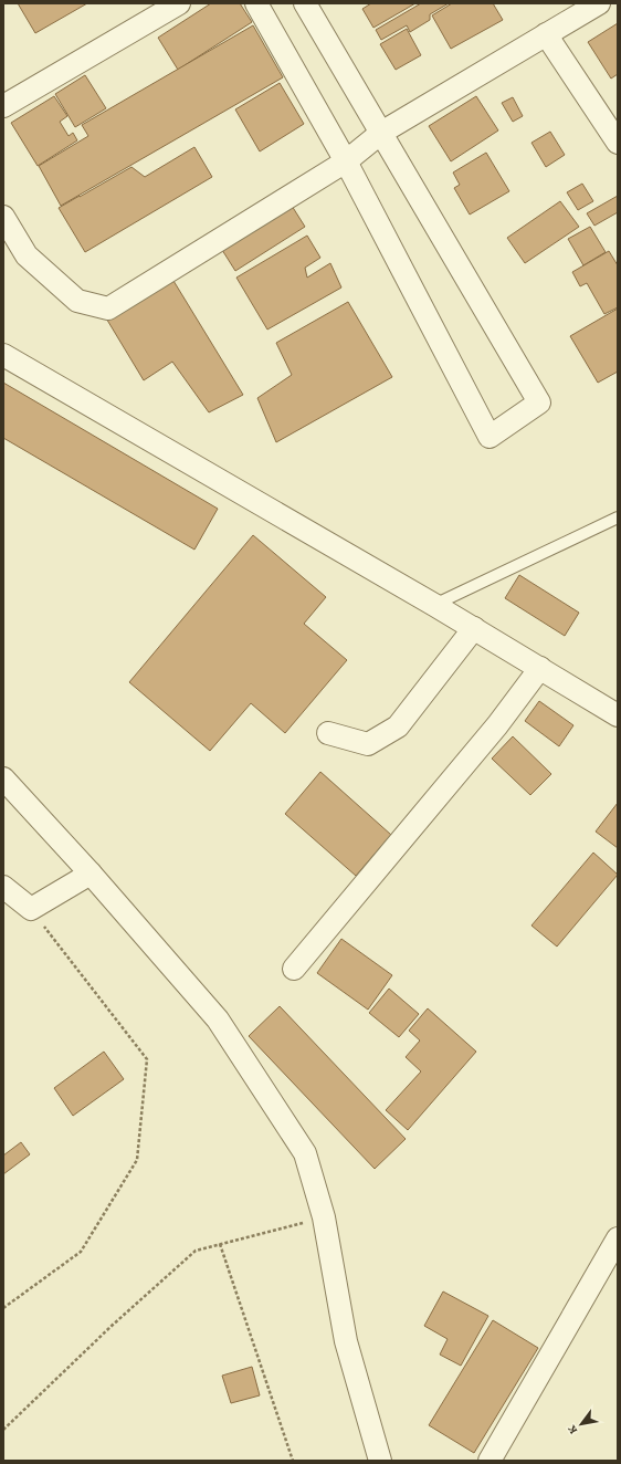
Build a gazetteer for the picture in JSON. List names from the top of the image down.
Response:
{
  "north": "bottom left"
}
